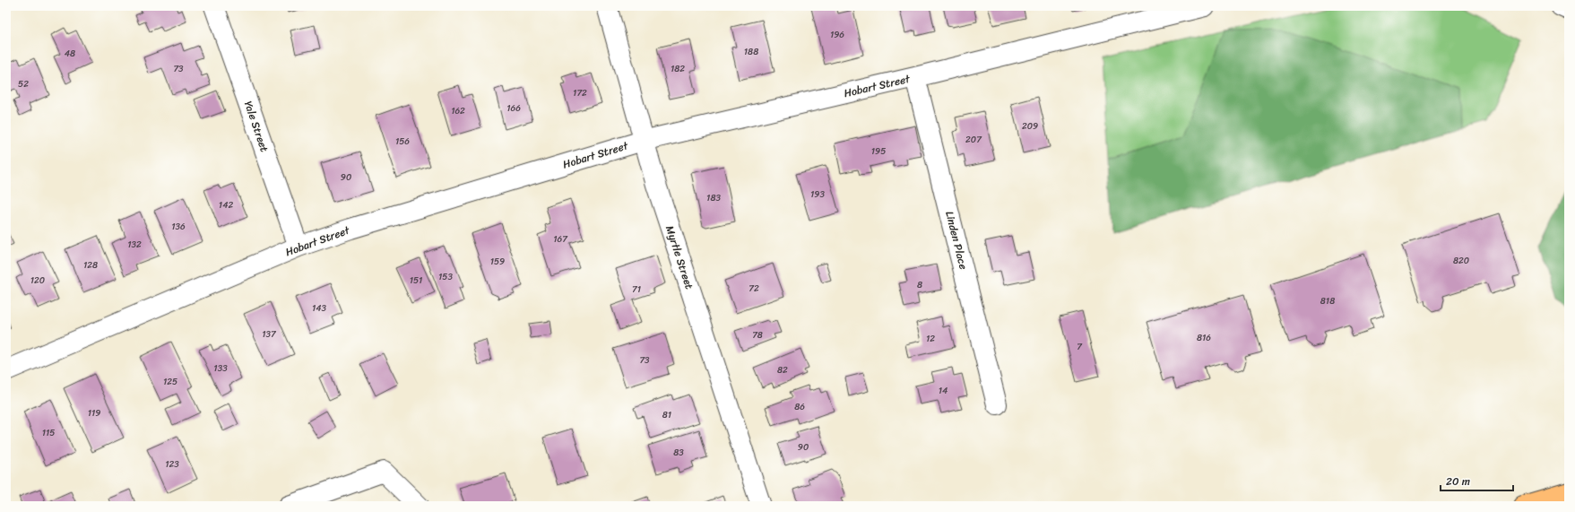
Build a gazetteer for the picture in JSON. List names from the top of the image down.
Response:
{
  "streets": {
    "street": [
      "Hobart Street",
      "Yale Street",
      "Linden Place",
      "Myrtle Street"
    ]
  },
  "crossings": [
    ["Hobart Street", "Yale Street"],
    ["Hobart Street", "Linden Place"],
    ["Hobart Street", "Myrtle Street"]
  ],
  "house_numbers": [
    "196",
    "188",
    "48",
    "73",
    "182",
    "52",
    "172",
    "166",
    "162",
    "209",
    "207",
    "156",
    "195",
    "90",
    "193",
    "183",
    "142",
    "136",
    "167",
    "132",
    "820",
    "159",
    "128",
    "153",
    "120",
    "151",
    "8",
    "72",
    "71",
    "818",
    "143",
    "137",
    "78",
    "816",
    "12",
    "7",
    "73",
    "133",
    "82",
    "125",
    "14",
    "86",
    "119",
    "81",
    "115",
    "90",
    "83",
    "123"
  ],
  "scale_bar": "20 m"
}
